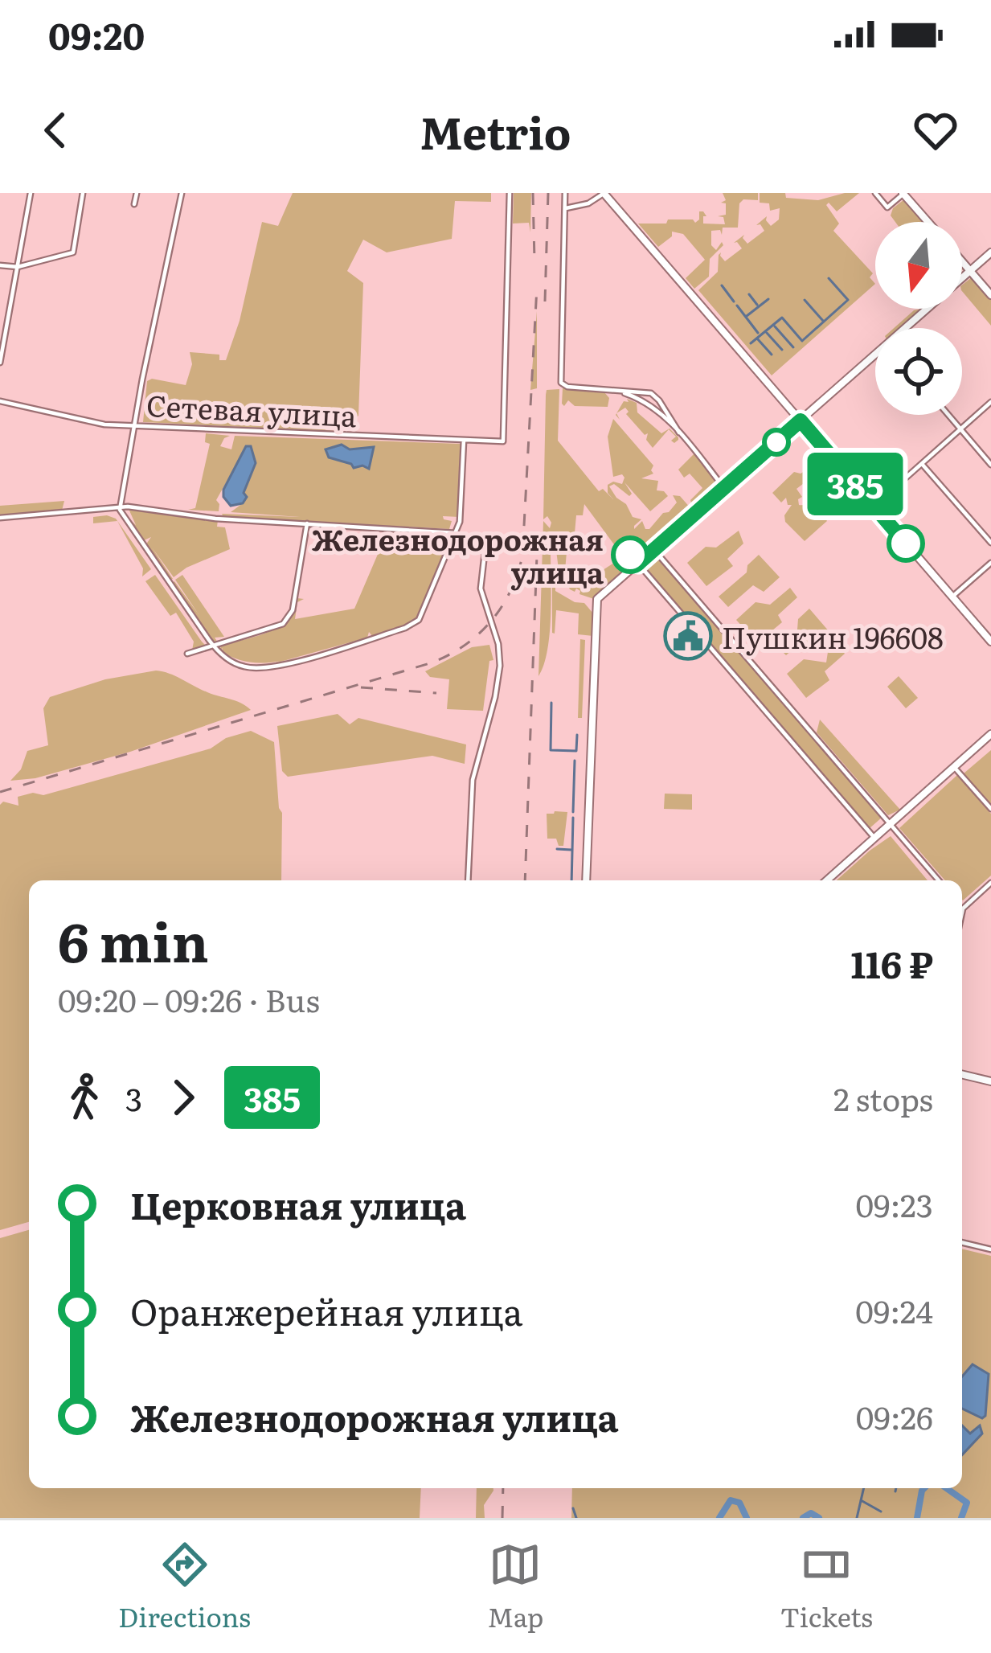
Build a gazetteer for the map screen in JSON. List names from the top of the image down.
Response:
{
  "streets": {
    "street": ["Сетевая улица"]
  },
  "places": {
    "other": ["Железнодорожная улица"],
    "public building": ["Пушкин 196608"]
  },
  "lines": ["bus line 385"],
  "north": "bottom",
  "page": {
    "status": "09:20",
    "header": "Metrio",
    "on_map": "385",
    "heading": ["6 min", "09:20 – 09:26 · Bus", "116 ₽"],
    "legs": ["3", "385", "2 stops"],
    "list": [
      {
        "name": "Церковная улица",
        "value": "09:23"
      },
      {
        "name": "Оранжерейная улица",
        "value": "09:24"
      },
      {
        "name": "Железнодорожная улица",
        "value": "09:26"
      }
    ],
    "tabs": ["Directions", "Map", "Tickets"]
  }
}
